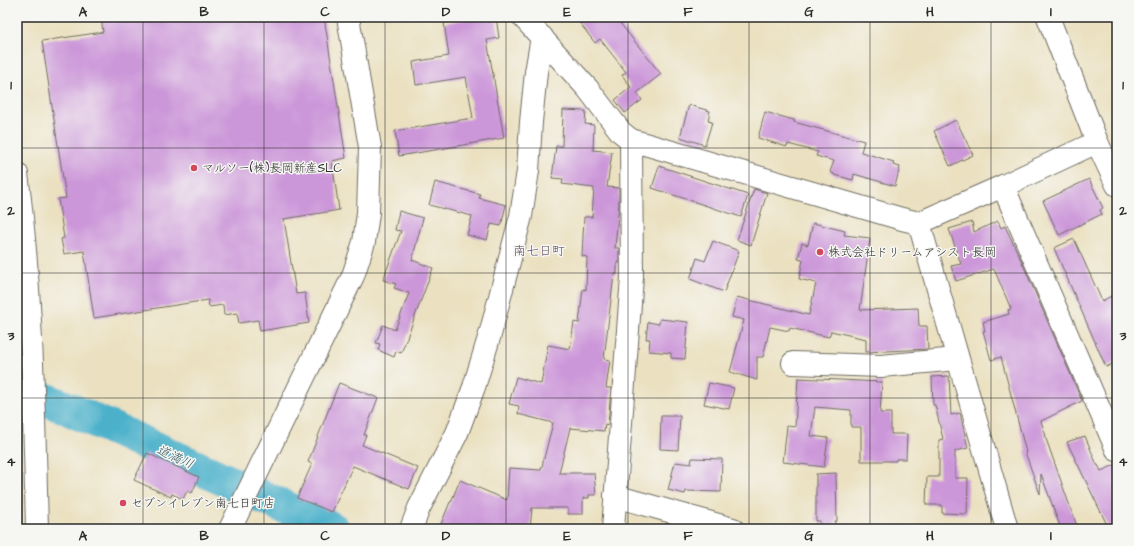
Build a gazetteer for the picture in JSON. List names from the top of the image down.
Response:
{
  "districts": ["南七日町"],
  "water": ["道満川"],
  "places": ["マルソー(株)長岡新産SLC", "株式会社ドリームアシスト長岡", "セブンイレブン南七日町店"],
  "grid": {
    "columns": [
      "A",
      "B",
      "C",
      "D",
      "E",
      "F",
      "G",
      "H",
      "I"
    ],
    "rows": [
      "1",
      "2",
      "3",
      "4"
    ]
  }
}
